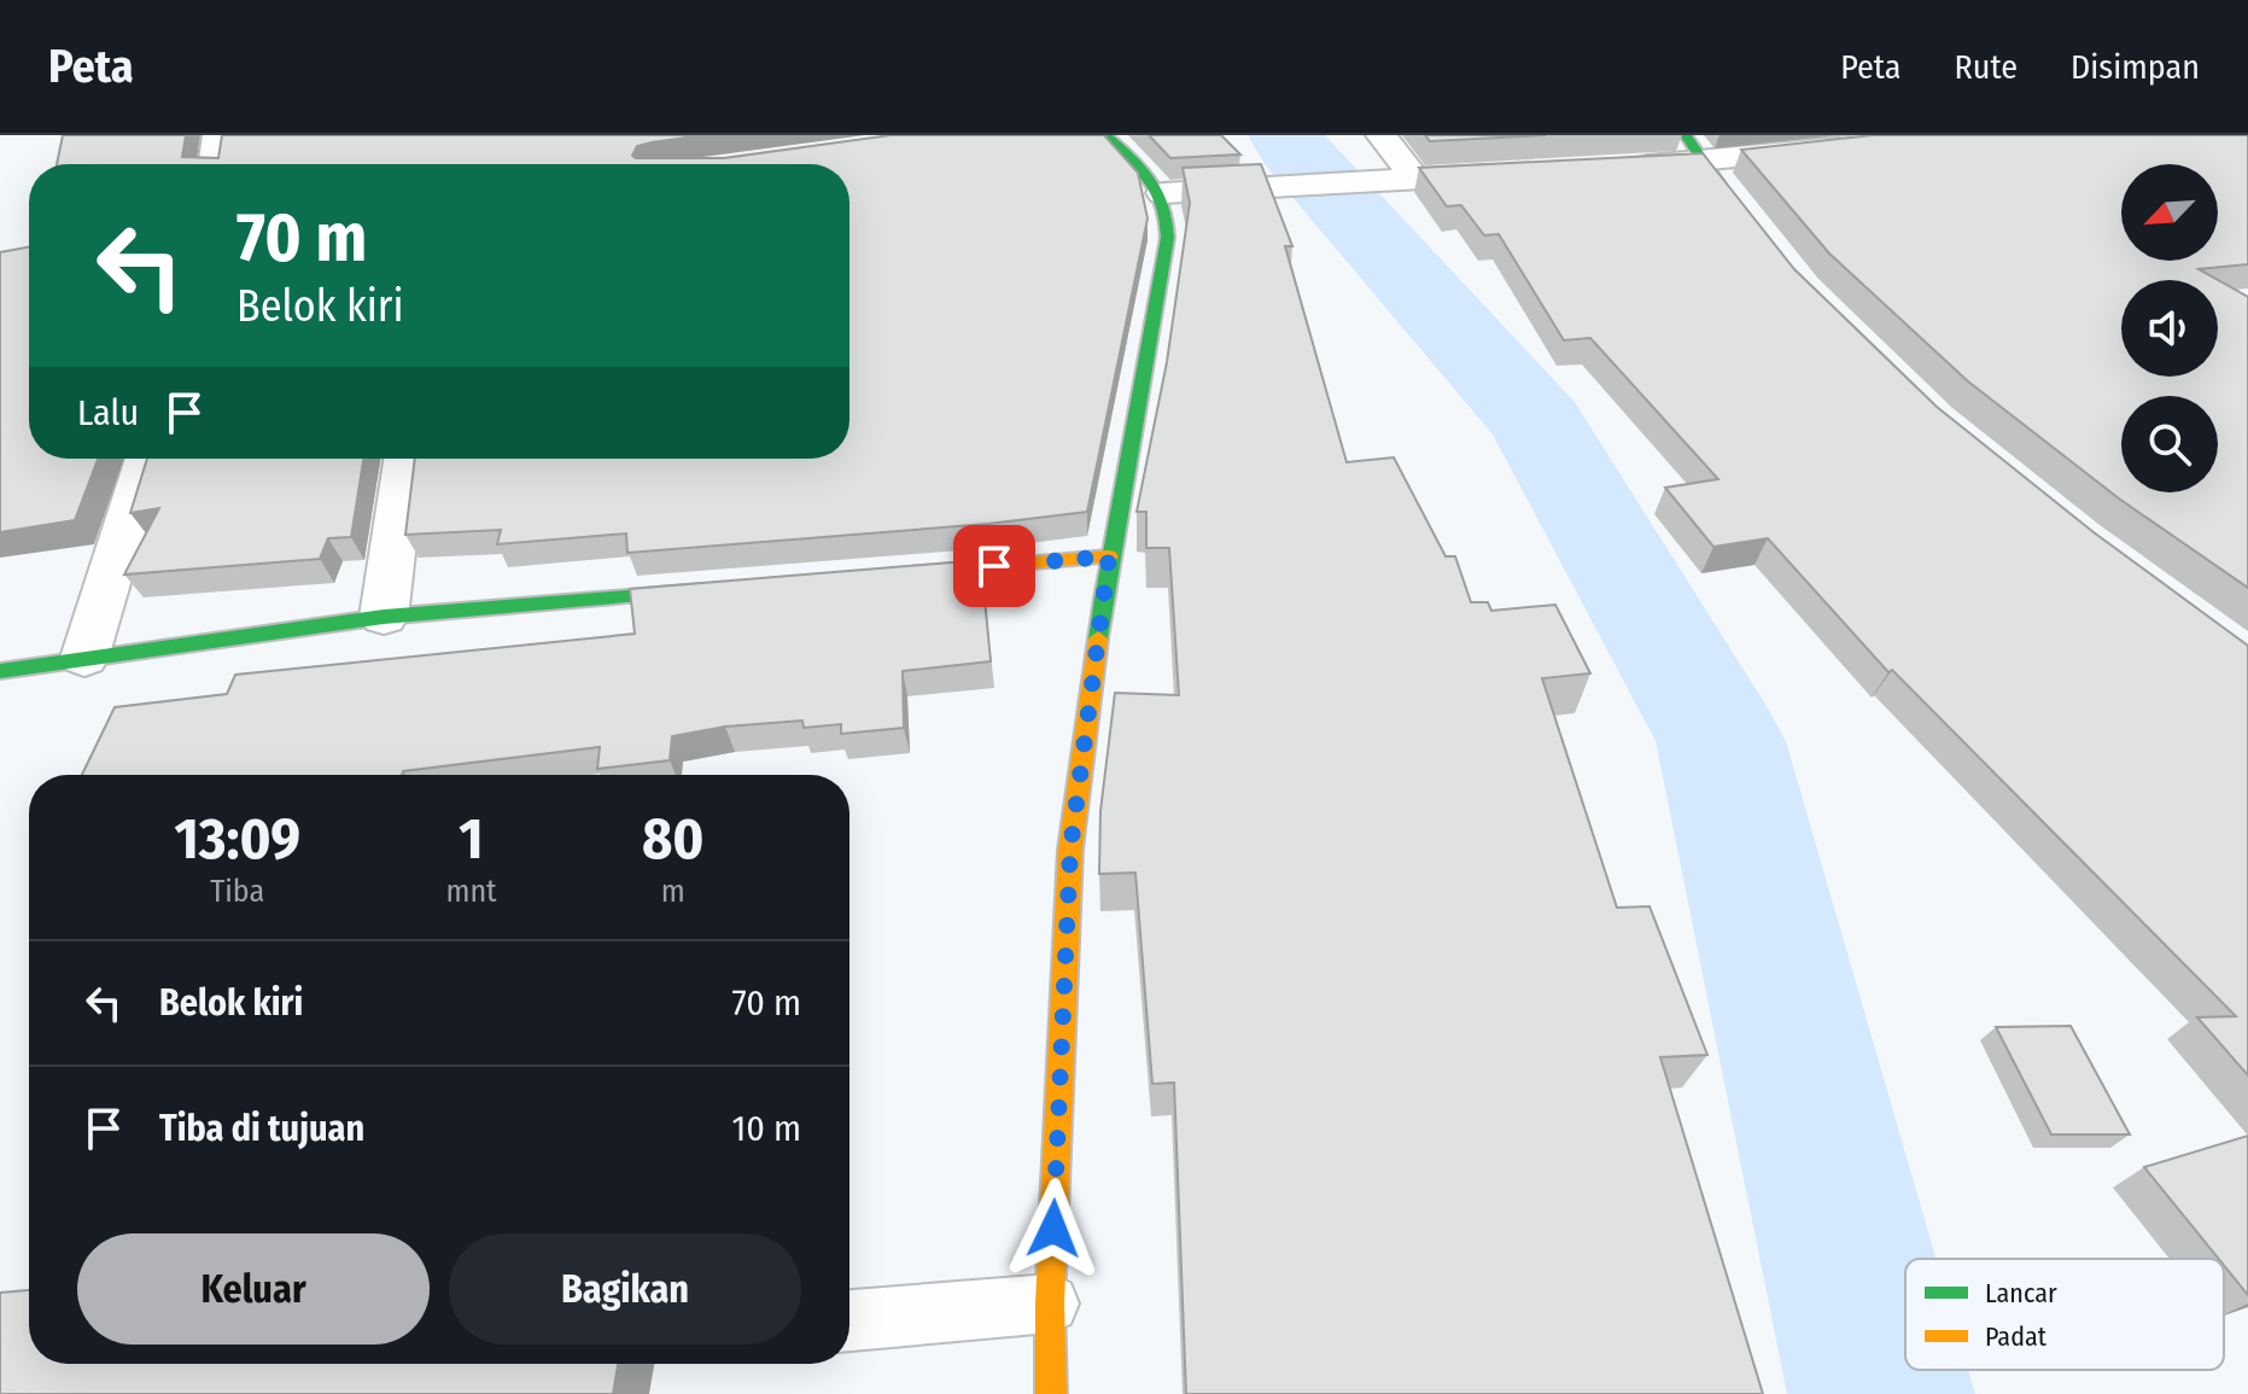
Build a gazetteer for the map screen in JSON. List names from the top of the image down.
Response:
{
  "legend": ["Lancar", "Padat"],
  "north": "bottom left",
  "page": {
    "header": "Peta",
    "nav": ["Peta", "Rute", "Disimpan"],
    "turn": ["70 m", "Belok kiri"],
    "then": "Lalu",
    "eta": [
      "13:09",
      "Tiba",
      "1",
      "mnt",
      "80",
      "m"
    ],
    "list": [
      {
        "name": "Belok kiri",
        "value": "70 m"
      },
      {
        "name": "Tiba di tujuan",
        "value": "10 m"
      }
    ],
    "buttons": ["Keluar", "Bagikan"]
  }
}
